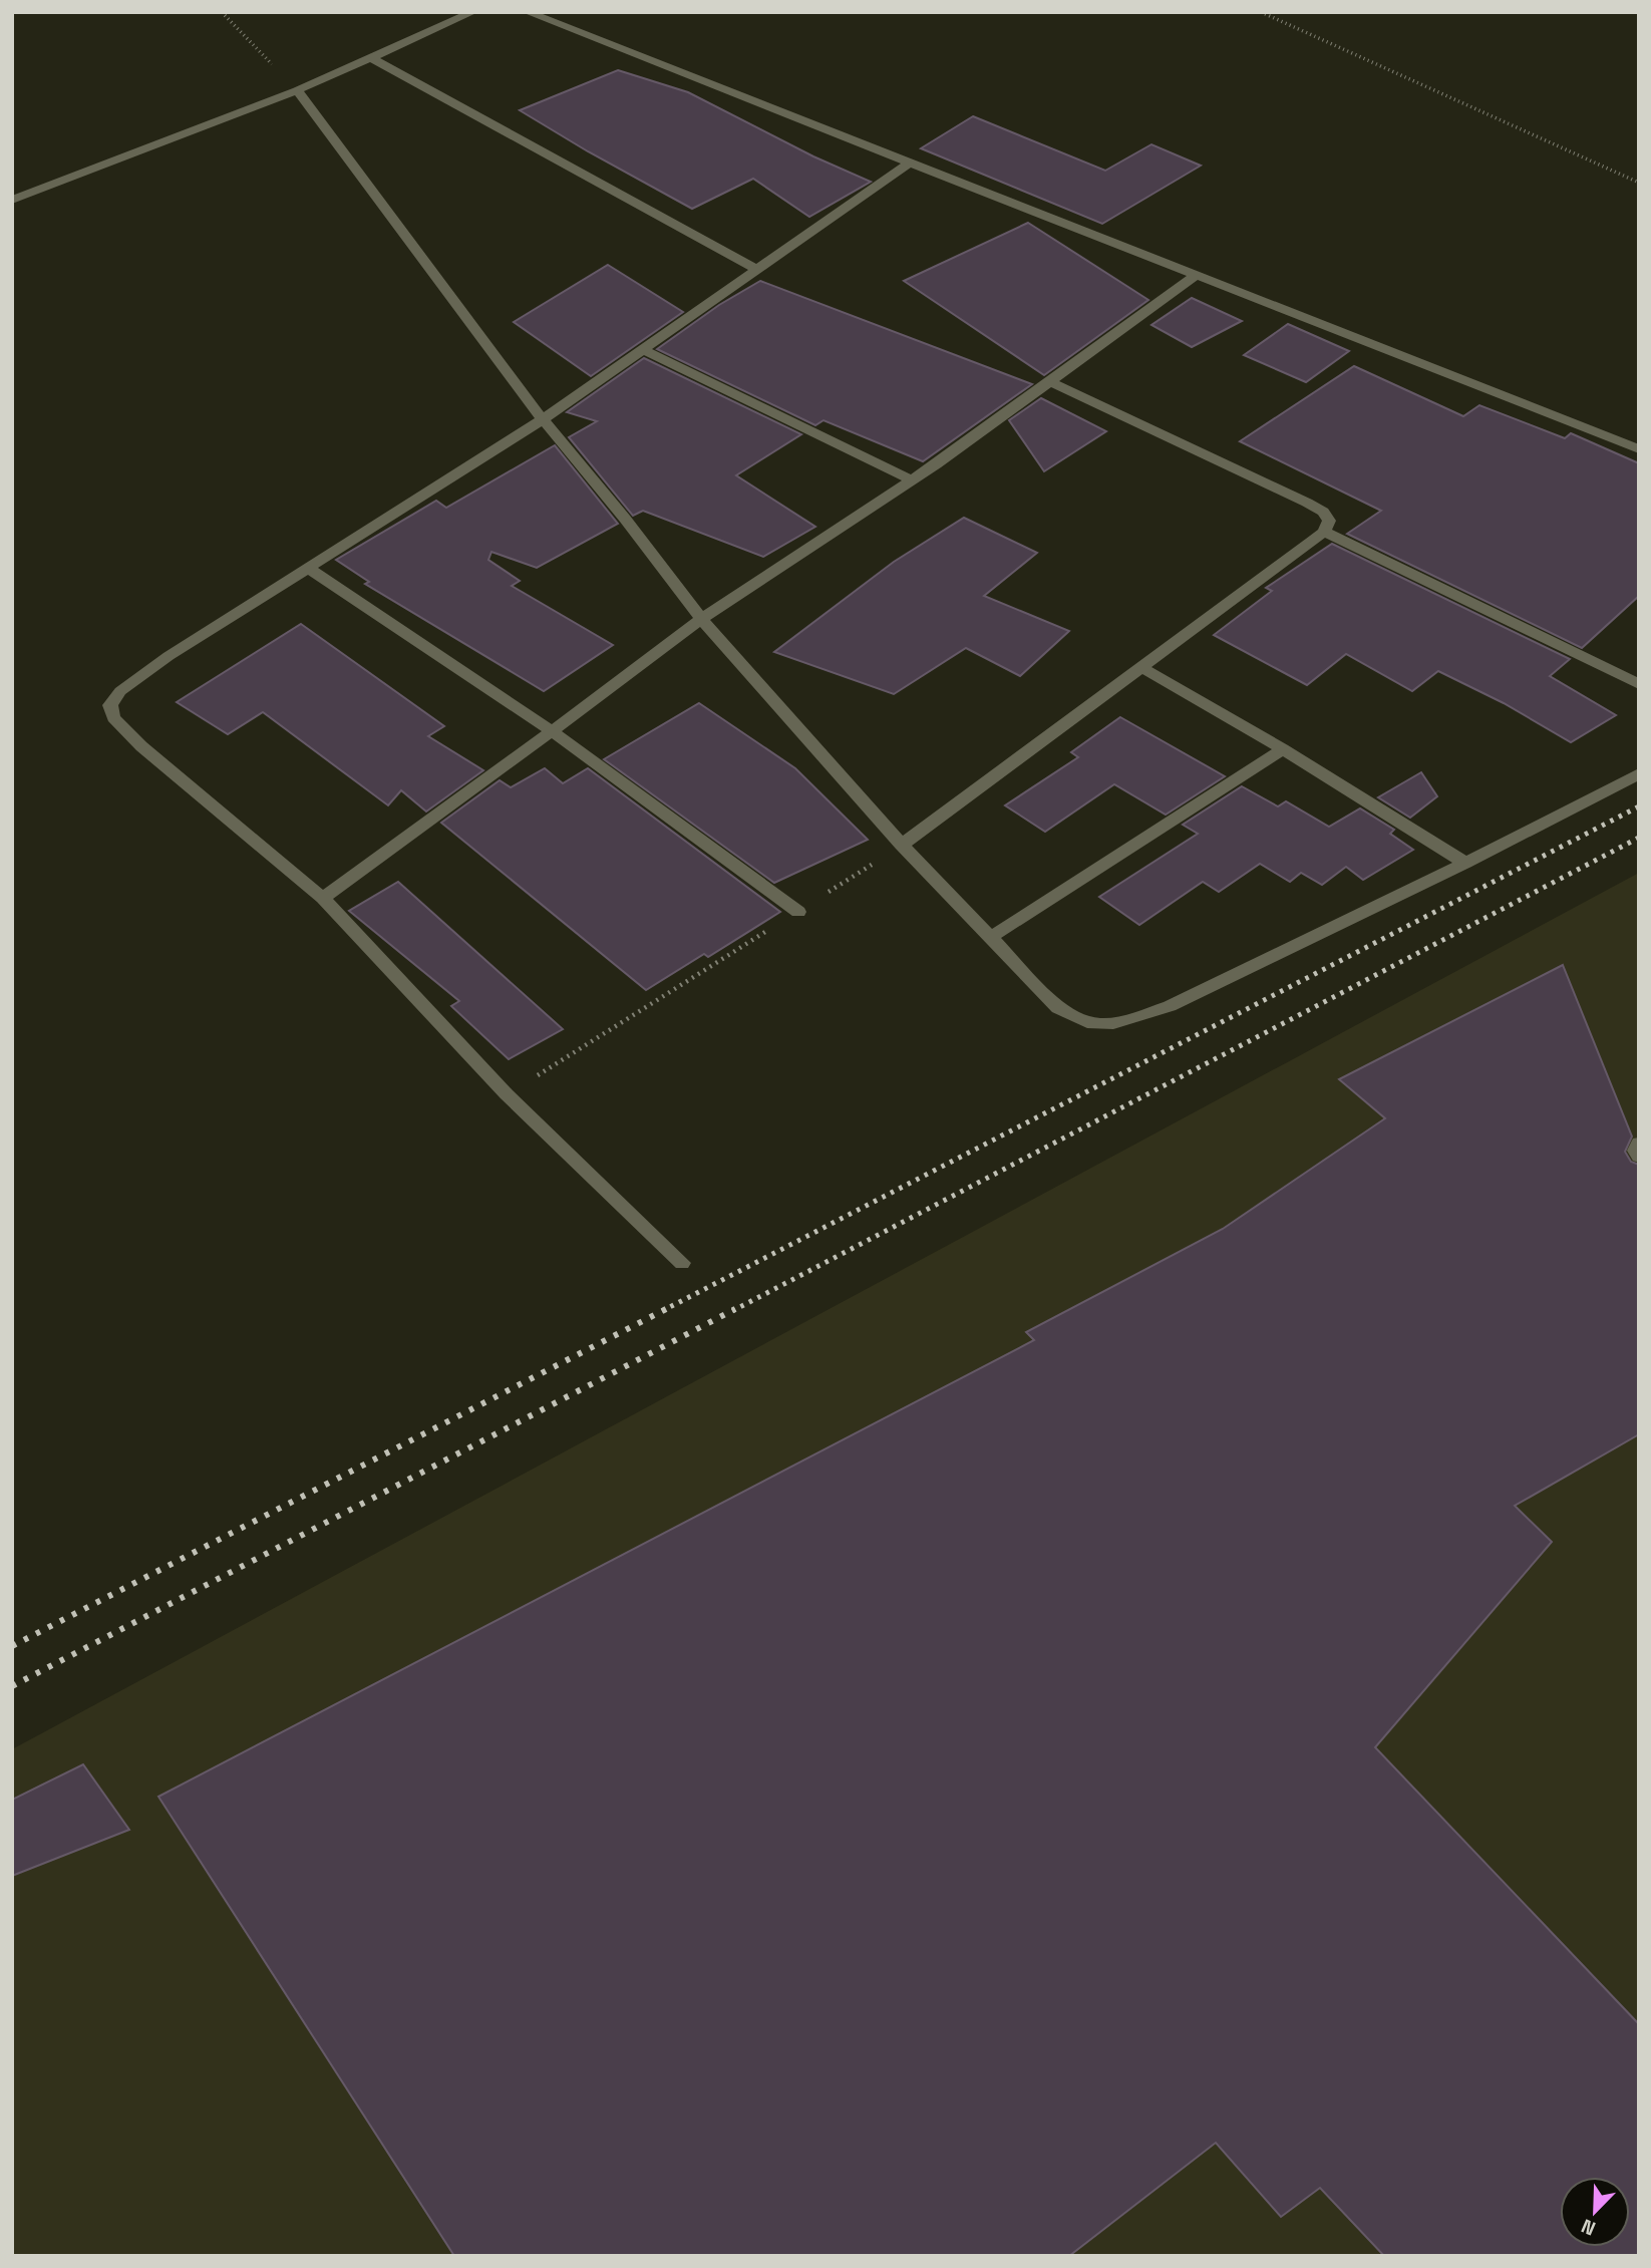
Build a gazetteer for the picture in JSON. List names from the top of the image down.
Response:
{
  "north": "bottom left"
}
